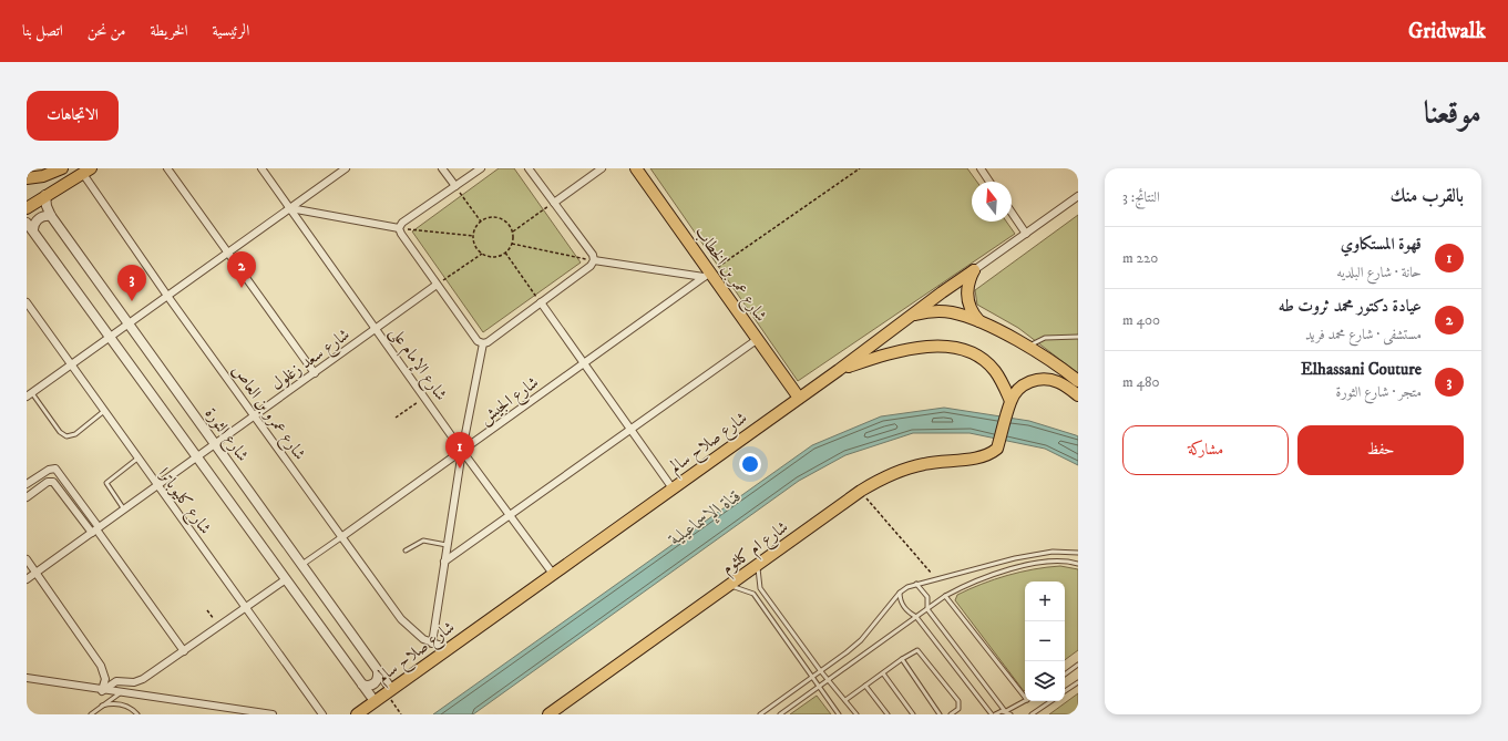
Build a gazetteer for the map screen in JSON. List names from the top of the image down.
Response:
{
  "streets": {
    "main road": ["شارع عمر بن الخطاب", "شارع صلاح سالم", "شارع ام كلثوم"],
    "street": [
      "شارع سعد زغلول",
      "شارع الإمام على",
      "شارع الجيش",
      "شارع عمرو بن العاص",
      "شارع الثورة",
      "شارع كليوباترا"
    ]
  },
  "crossings": [
    ["شارع عمر بن الخطاب", "شارع الجيش"],
    ["شارع عمر بن الخطاب", "شارع صلاح سالم"],
    ["شارع سعد زغلول", "شارع الإمام على"],
    ["شارع سعد زغلول", "شارع عمرو بن العاص"],
    ["شارع سعد زغلول", "شارع الثورة"],
    ["شارع سعد زغلول", "شارع كليوباترا"],
    ["شارع الإمام على", "شارع الجيش"],
    ["شارع الإمام على", "شارع صلاح سالم"],
    ["شارع الجيش", "شارع عمرو بن العاص"],
    ["شارع الجيش", "شارع الثورة"],
    ["شارع عمرو بن العاص", "شارع صلاح سالم"],
    ["شارع الثورة", "شارع صلاح سالم"]
  ],
  "water": ["قناة الإسماعيلية"],
  "north": "top",
  "page": {
    "header": "Gridwalk",
    "nav": [
      "الرئيسية",
      "الخريطة",
      "من نحن",
      "اتصل بنا"
    ],
    "title": "موقعنا",
    "buttons": [
      "الاتجاهات",
      ["حفظ", "مشاركة"]
    ],
    "heading": ["بالقرب منك", "النتائج: 3"],
    "list": [
      {
        "mark": "1",
        "name": "قهوة المستكاوي",
        "note": "حانة · شارع البلديه",
        "value": "220 m"
      },
      {
        "mark": "2",
        "name": "عيادة دكتور محمد ثروت طه",
        "note": "مستشفى · شارع محمد فريد",
        "value": "400 m"
      },
      {
        "mark": "3",
        "name": "Elhassani Couture",
        "note": "متجر · شارع الثورة",
        "value": "480 m"
      }
    ],
    "pins": ["2", "3", "1"],
    "map_buttons": ["+", "−"]
  }
}
